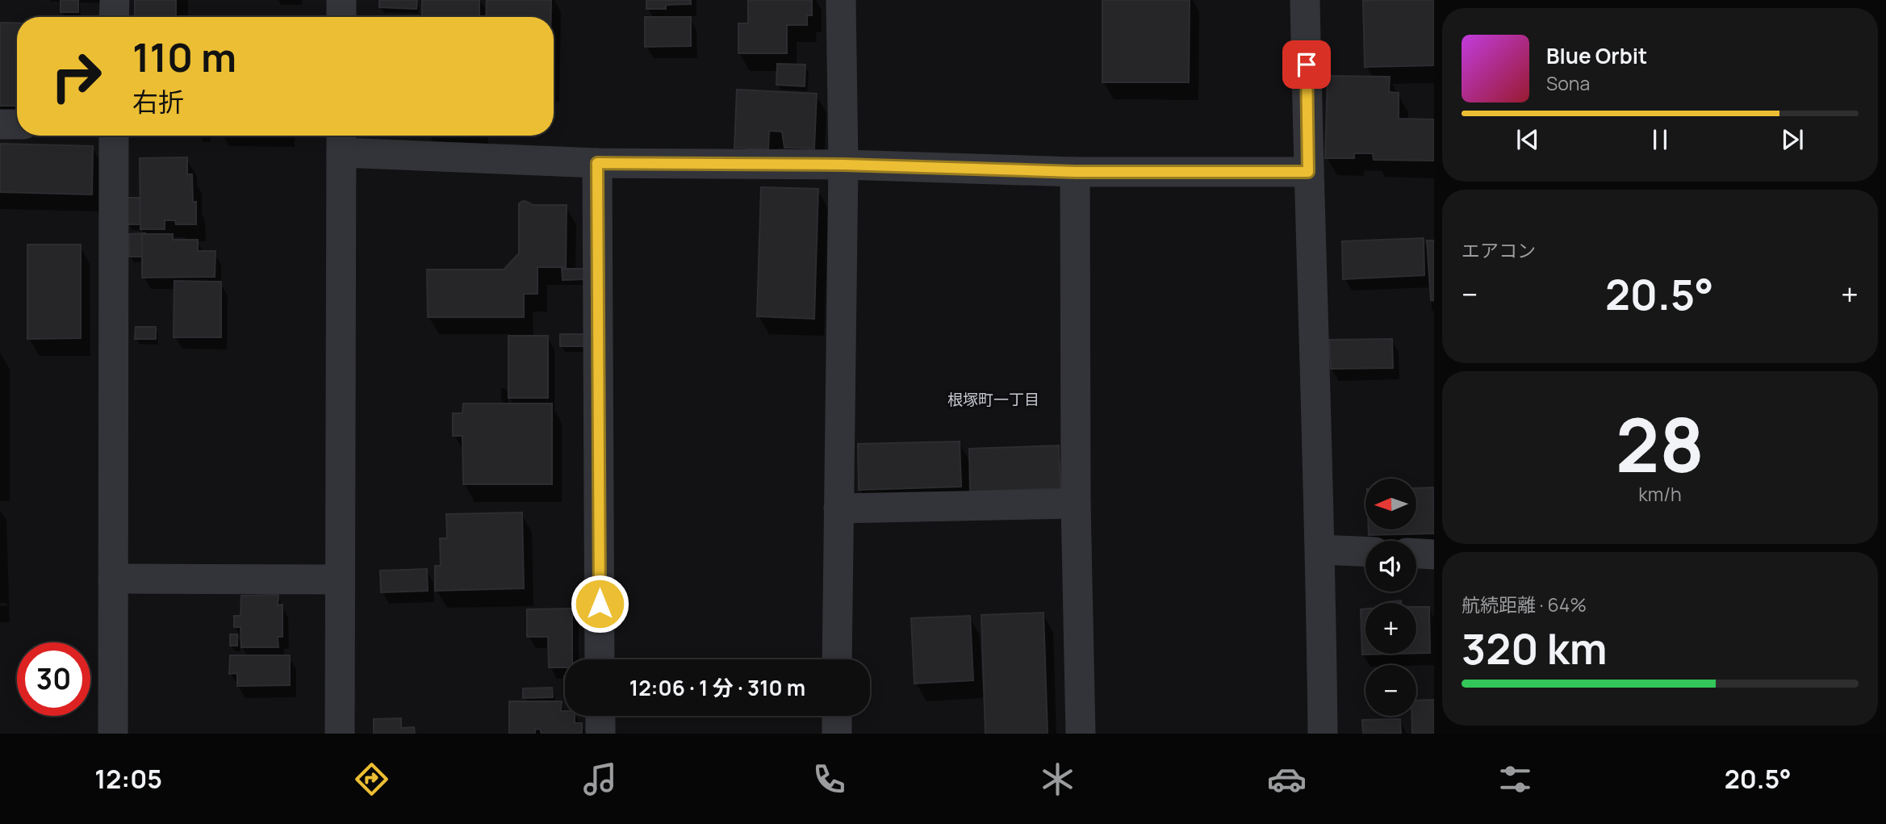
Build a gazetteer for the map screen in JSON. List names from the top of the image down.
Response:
{
  "districts": ["根塚町一丁目"],
  "north": "left",
  "page": {
    "turn": ["110 m", "右折"],
    "song": ["Blue Orbit", "Sona"],
    "tile": [
      "エアコン",
      ["28", "km/h"],
      ["航続距離 · 64%", "320 km"]
    ],
    "heat": ["−", "20.5°", "+"],
    "map_buttons": ["+", "−"],
    "limit": "30",
    "trip": "12:06 · 1 分 · 310 m",
    "tabs": ["12:05", "20.5°"]
  }
}
